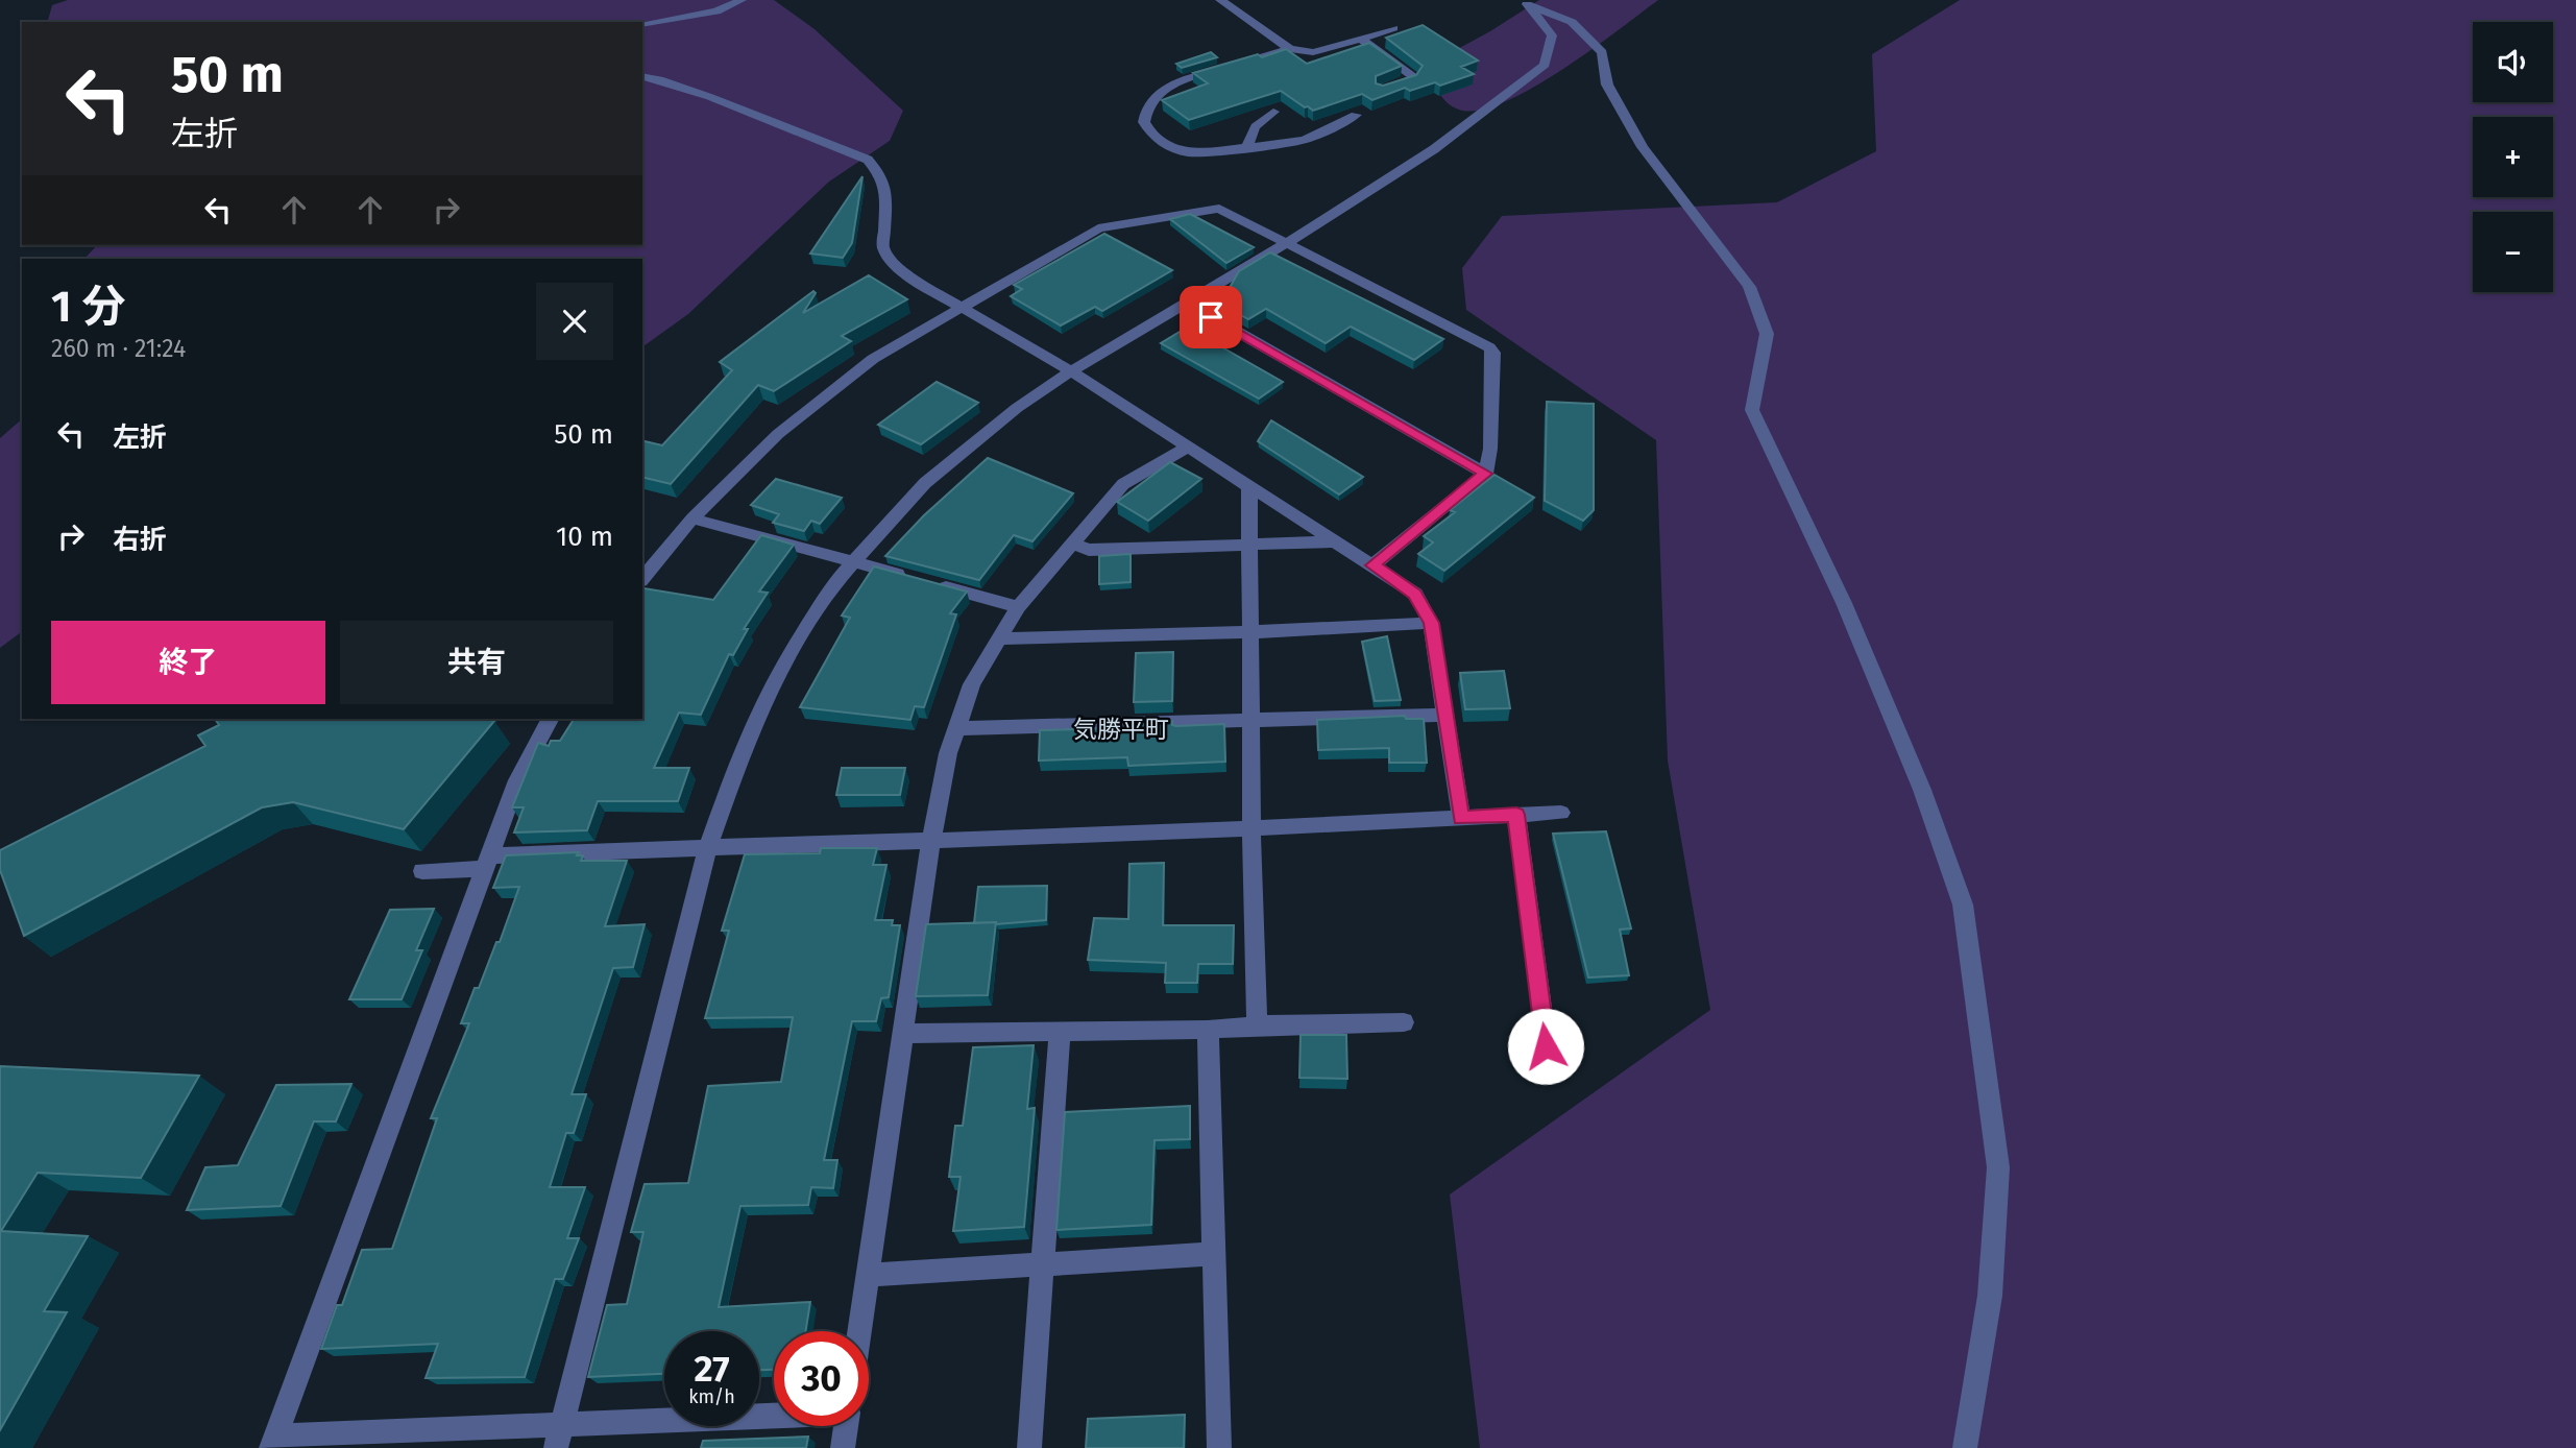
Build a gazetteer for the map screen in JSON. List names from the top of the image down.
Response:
{
  "districts": ["気勝平町"],
  "page": {
    "map_buttons": ["+", "−"],
    "turn": ["50 m", "左折"],
    "heading": ["1 分", "260 m · 21:24"],
    "list": [
      {
        "name": "左折",
        "value": "50 m"
      },
      {
        "name": "右折",
        "value": "10 m"
      }
    ],
    "buttons": ["終了", "共有"],
    "speed": "27 km/h",
    "limit": "30"
  }
}
